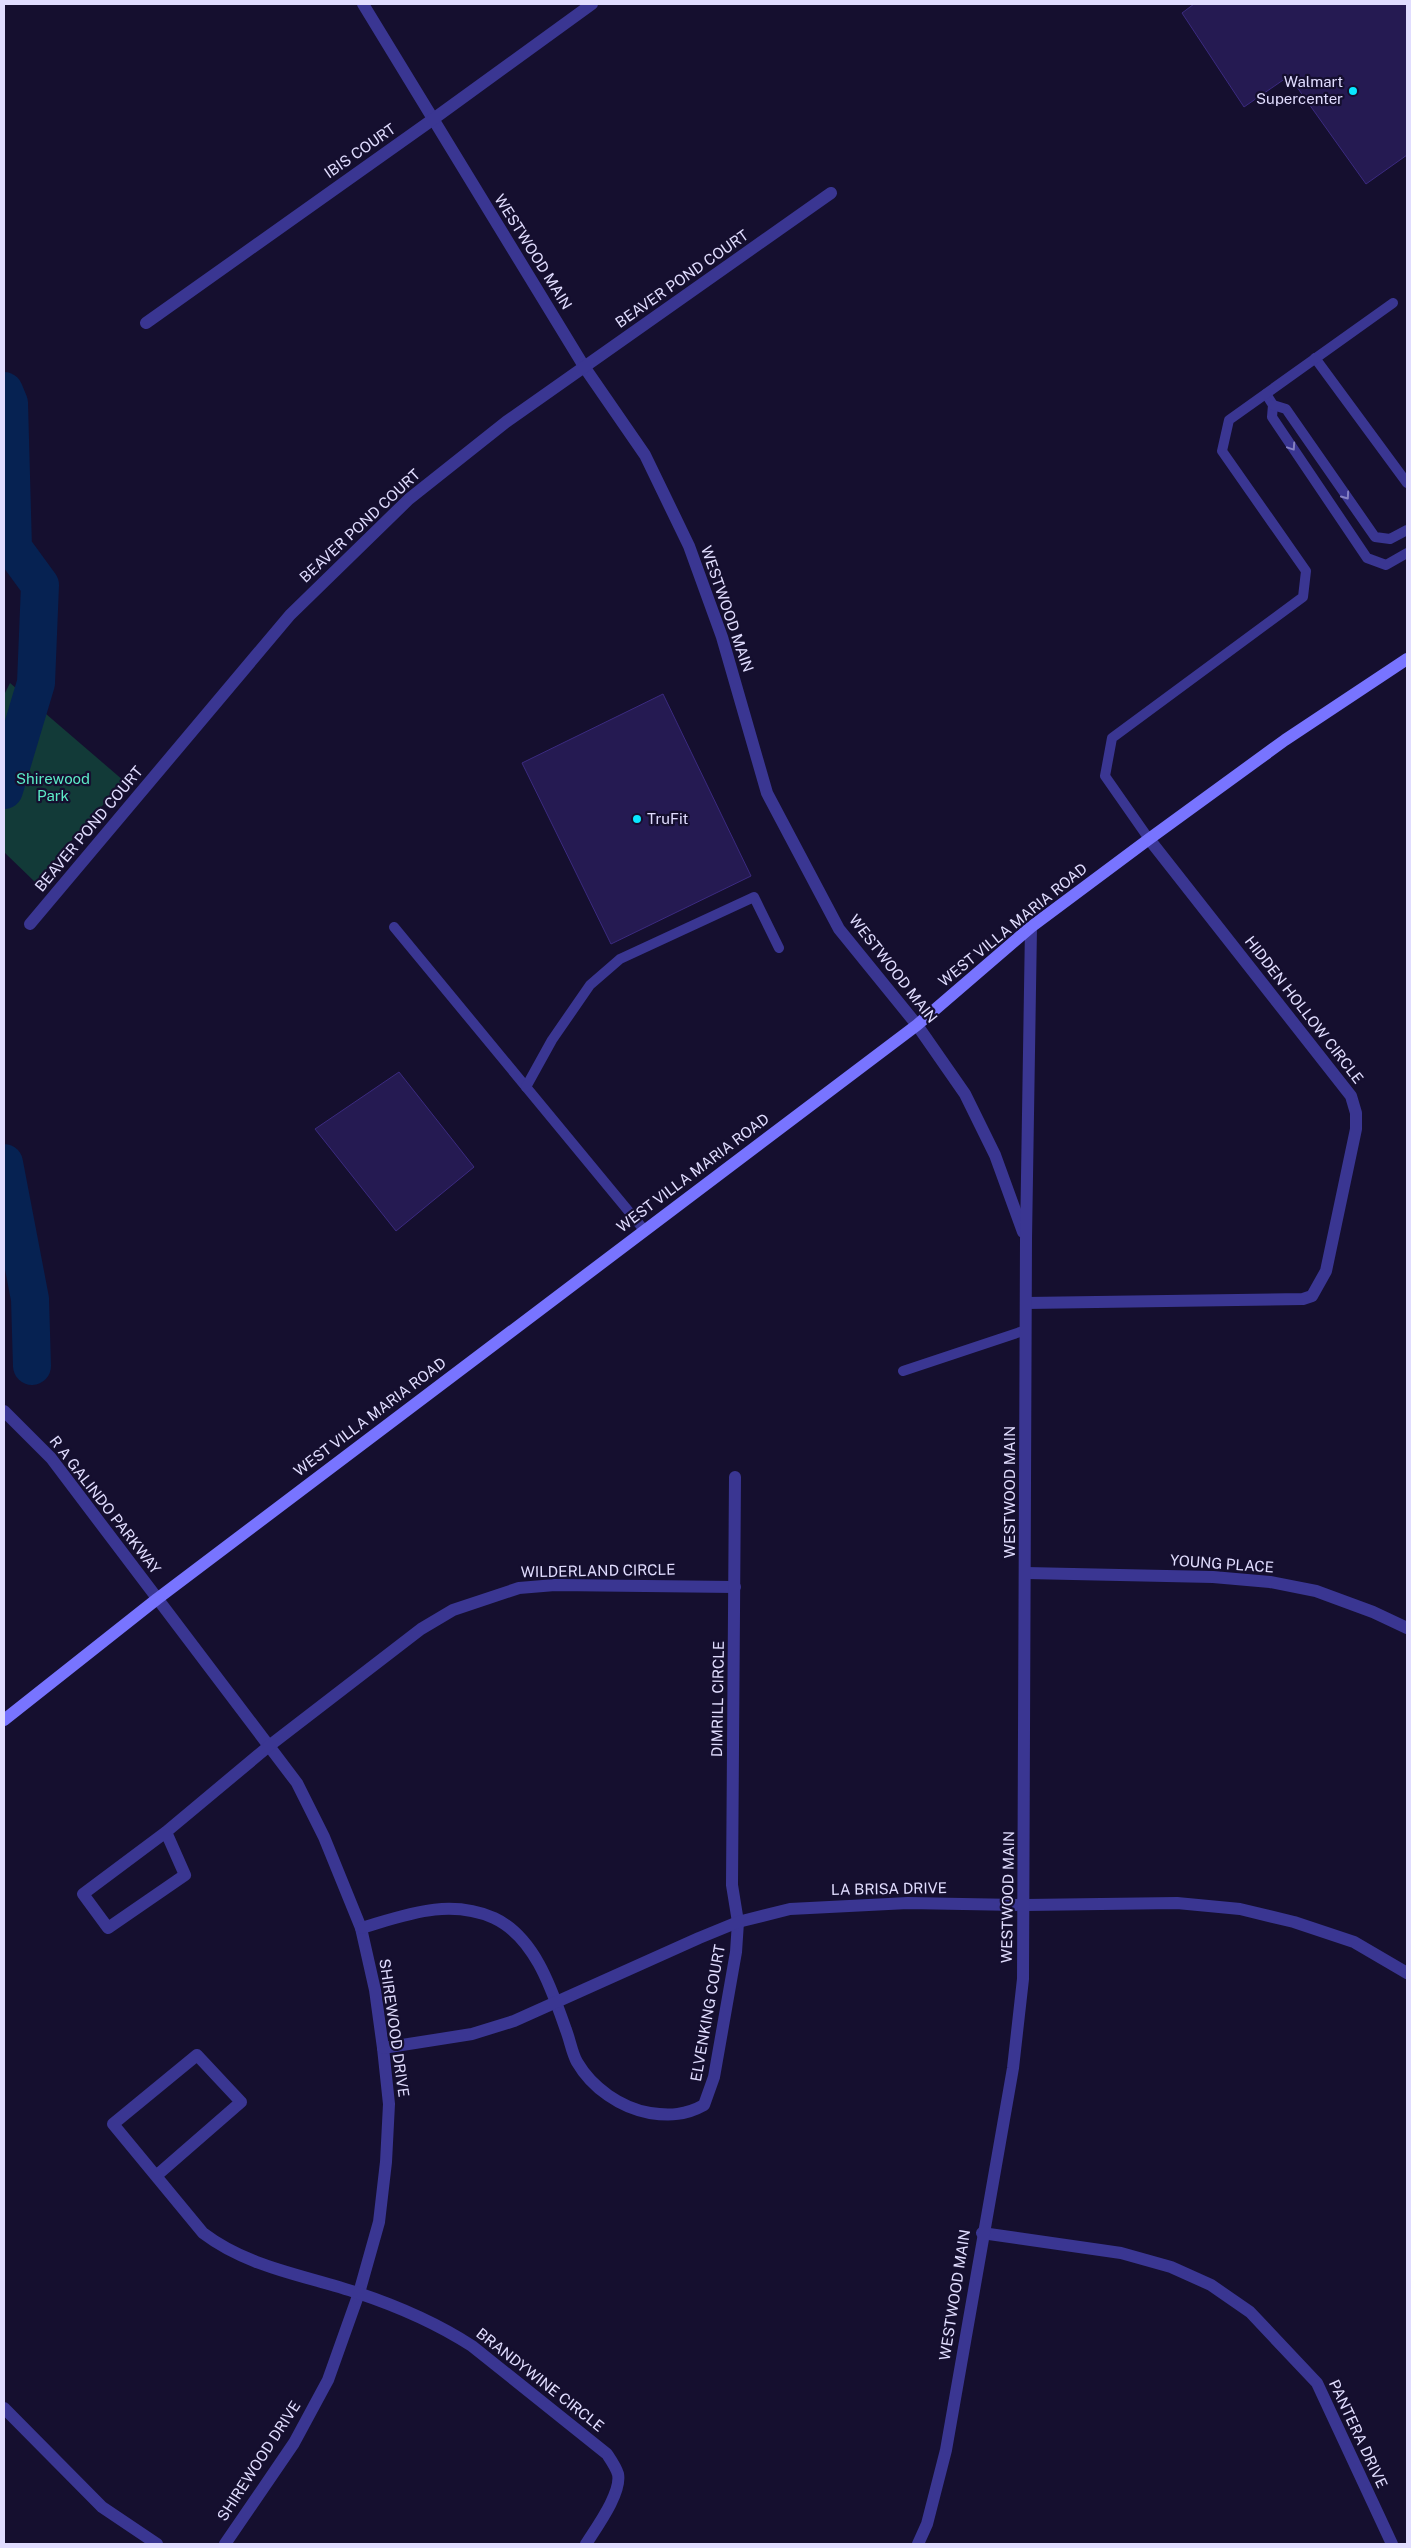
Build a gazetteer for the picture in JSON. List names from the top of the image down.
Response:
{
  "streets": {
    "main road": ["WEST VILLA MARIA ROAD"],
    "street": [
      "IBIS COURT",
      "WESTWOOD MAIN",
      "BEAVER POND COURT",
      "HIDDEN HOLLOW CIRCLE",
      "R A GALINDO PARKWAY",
      "YOUNG PLACE",
      "WILDERLAND CIRCLE",
      "DIMRILL CIRCLE",
      "LA BRISA DRIVE",
      "ELVENKING COURT",
      "SHIREWOOD DRIVE",
      "BRANDYWINE CIRCLE",
      "PANTERA DRIVE"
    ]
  },
  "crossings": [
    ["IBIS COURT", "WESTWOOD MAIN"],
    ["WESTWOOD MAIN", "BEAVER POND COURT"],
    ["WESTWOOD MAIN", "WEST VILLA MARIA ROAD"],
    ["WESTWOOD MAIN", "HIDDEN HOLLOW CIRCLE"],
    ["WESTWOOD MAIN", "YOUNG PLACE"],
    ["WESTWOOD MAIN", "LA BRISA DRIVE"],
    ["WESTWOOD MAIN", "PANTERA DRIVE"],
    ["WEST VILLA MARIA ROAD", "HIDDEN HOLLOW CIRCLE"],
    ["WEST VILLA MARIA ROAD", "R A GALINDO PARKWAY"],
    ["WEST VILLA MARIA ROAD", "SHIREWOOD DRIVE"],
    ["R A GALINDO PARKWAY", "SHIREWOOD DRIVE"],
    ["WILDERLAND CIRCLE", "DIMRILL CIRCLE"],
    ["WILDERLAND CIRCLE", "SHIREWOOD DRIVE"],
    ["DIMRILL CIRCLE", "LA BRISA DRIVE"],
    ["DIMRILL CIRCLE", "ELVENKING COURT"],
    ["LA BRISA DRIVE", "ELVENKING COURT"],
    ["LA BRISA DRIVE", "SHIREWOOD DRIVE"],
    ["ELVENKING COURT", "SHIREWOOD DRIVE"],
    ["SHIREWOOD DRIVE", "BRANDYWINE CIRCLE"]
  ],
  "parks": ["Shirewood Park"],
  "places": ["Walmart Supercenter", "TruFit"]
}
